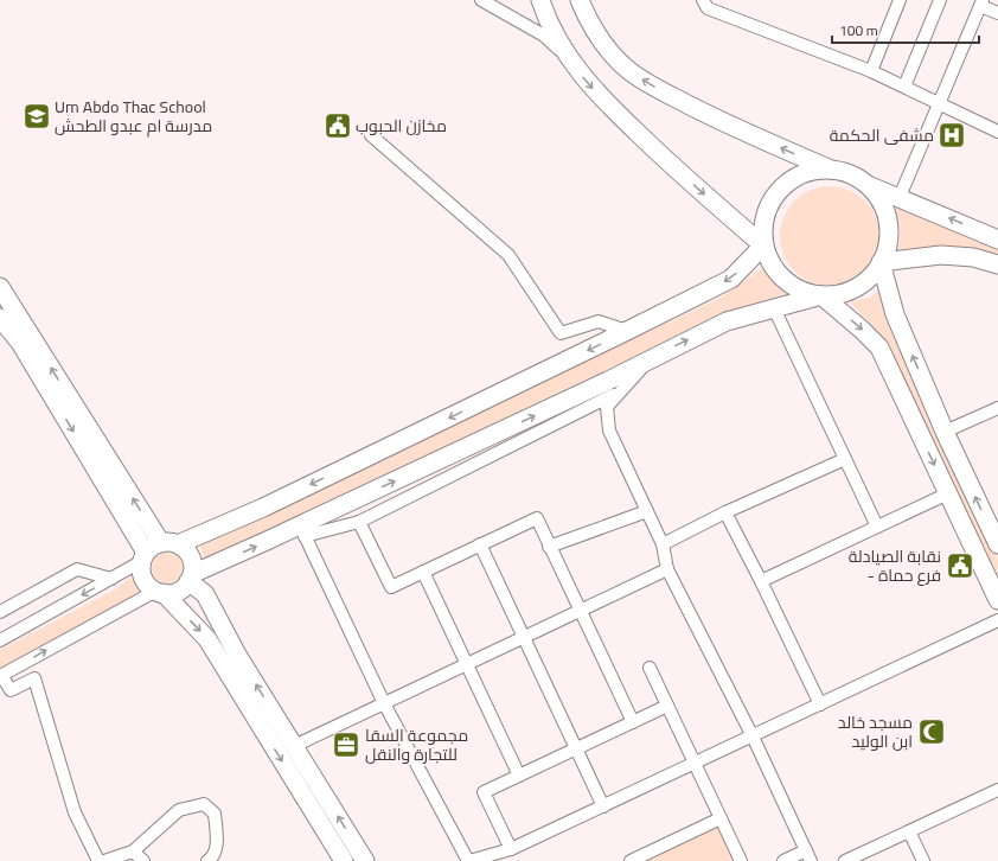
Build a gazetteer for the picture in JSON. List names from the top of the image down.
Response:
{
  "places": {
    "school or university": ["Um Abdo Thac School مدرسة ام عبدو الطحش"],
    "public building": ["مخازن الحبوب", "نقابة الصيادلة - فرع حماة"],
    "hospital": ["مشفى الحكمة"],
    "mosque": ["مسجد خالد ابن الوليد"],
    "office": ["مجموعة السقا للتجارة والنقل"]
  },
  "scale_bar": "100 m"
}
